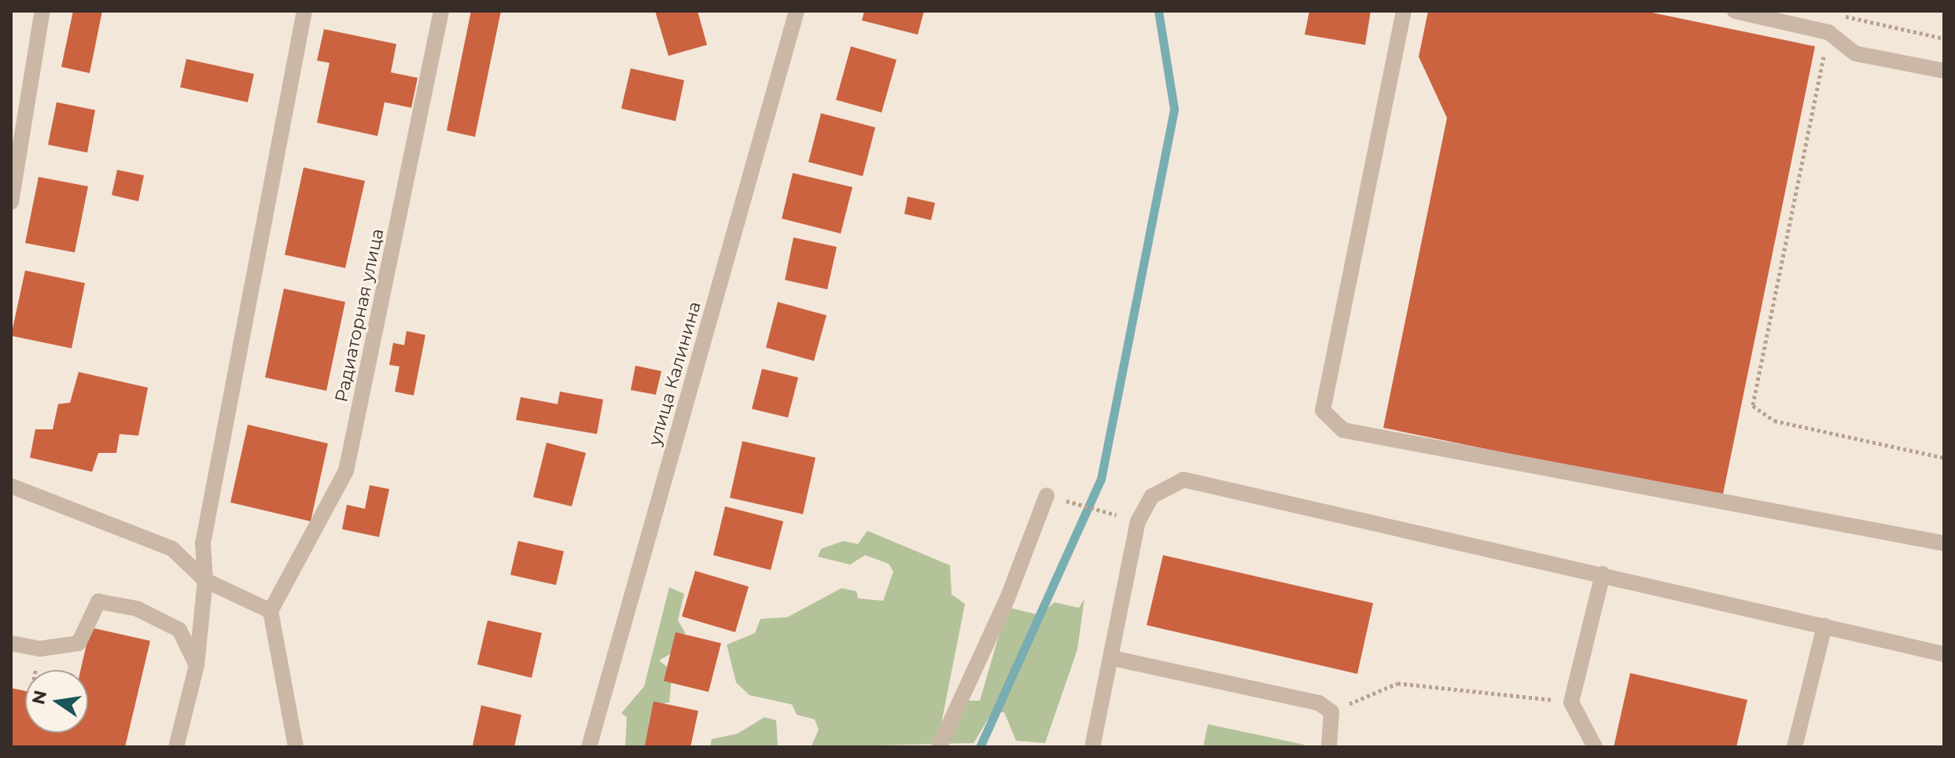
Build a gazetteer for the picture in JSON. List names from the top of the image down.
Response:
{
  "streets": {
    "street": ["Радиаторная улица", "улица Калинина"]
  },
  "north": "left"
}
